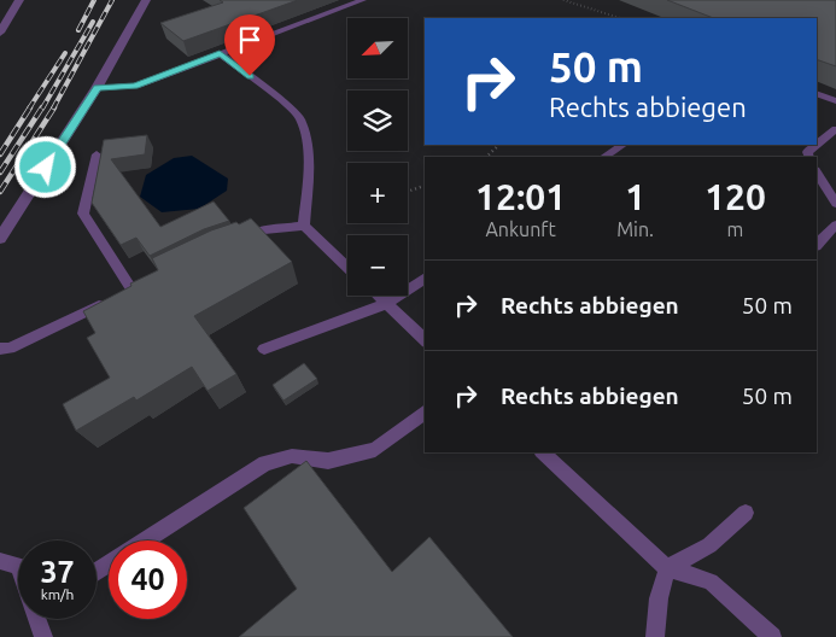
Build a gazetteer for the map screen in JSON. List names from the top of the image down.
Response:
{
  "north": "bottom left",
  "page": {
    "map_buttons": ["+", "−"],
    "turn": ["50 m", "Rechts abbiegen"],
    "eta": [
      "12:01",
      "Ankunft",
      "1",
      "Min.",
      "120",
      "m"
    ],
    "list": [
      {
        "name": "Rechts abbiegen",
        "value": "50 m"
      },
      {
        "name": "Rechts abbiegen",
        "value": "50 m"
      }
    ],
    "speed": "37 km/h",
    "limit": "40"
  }
}
